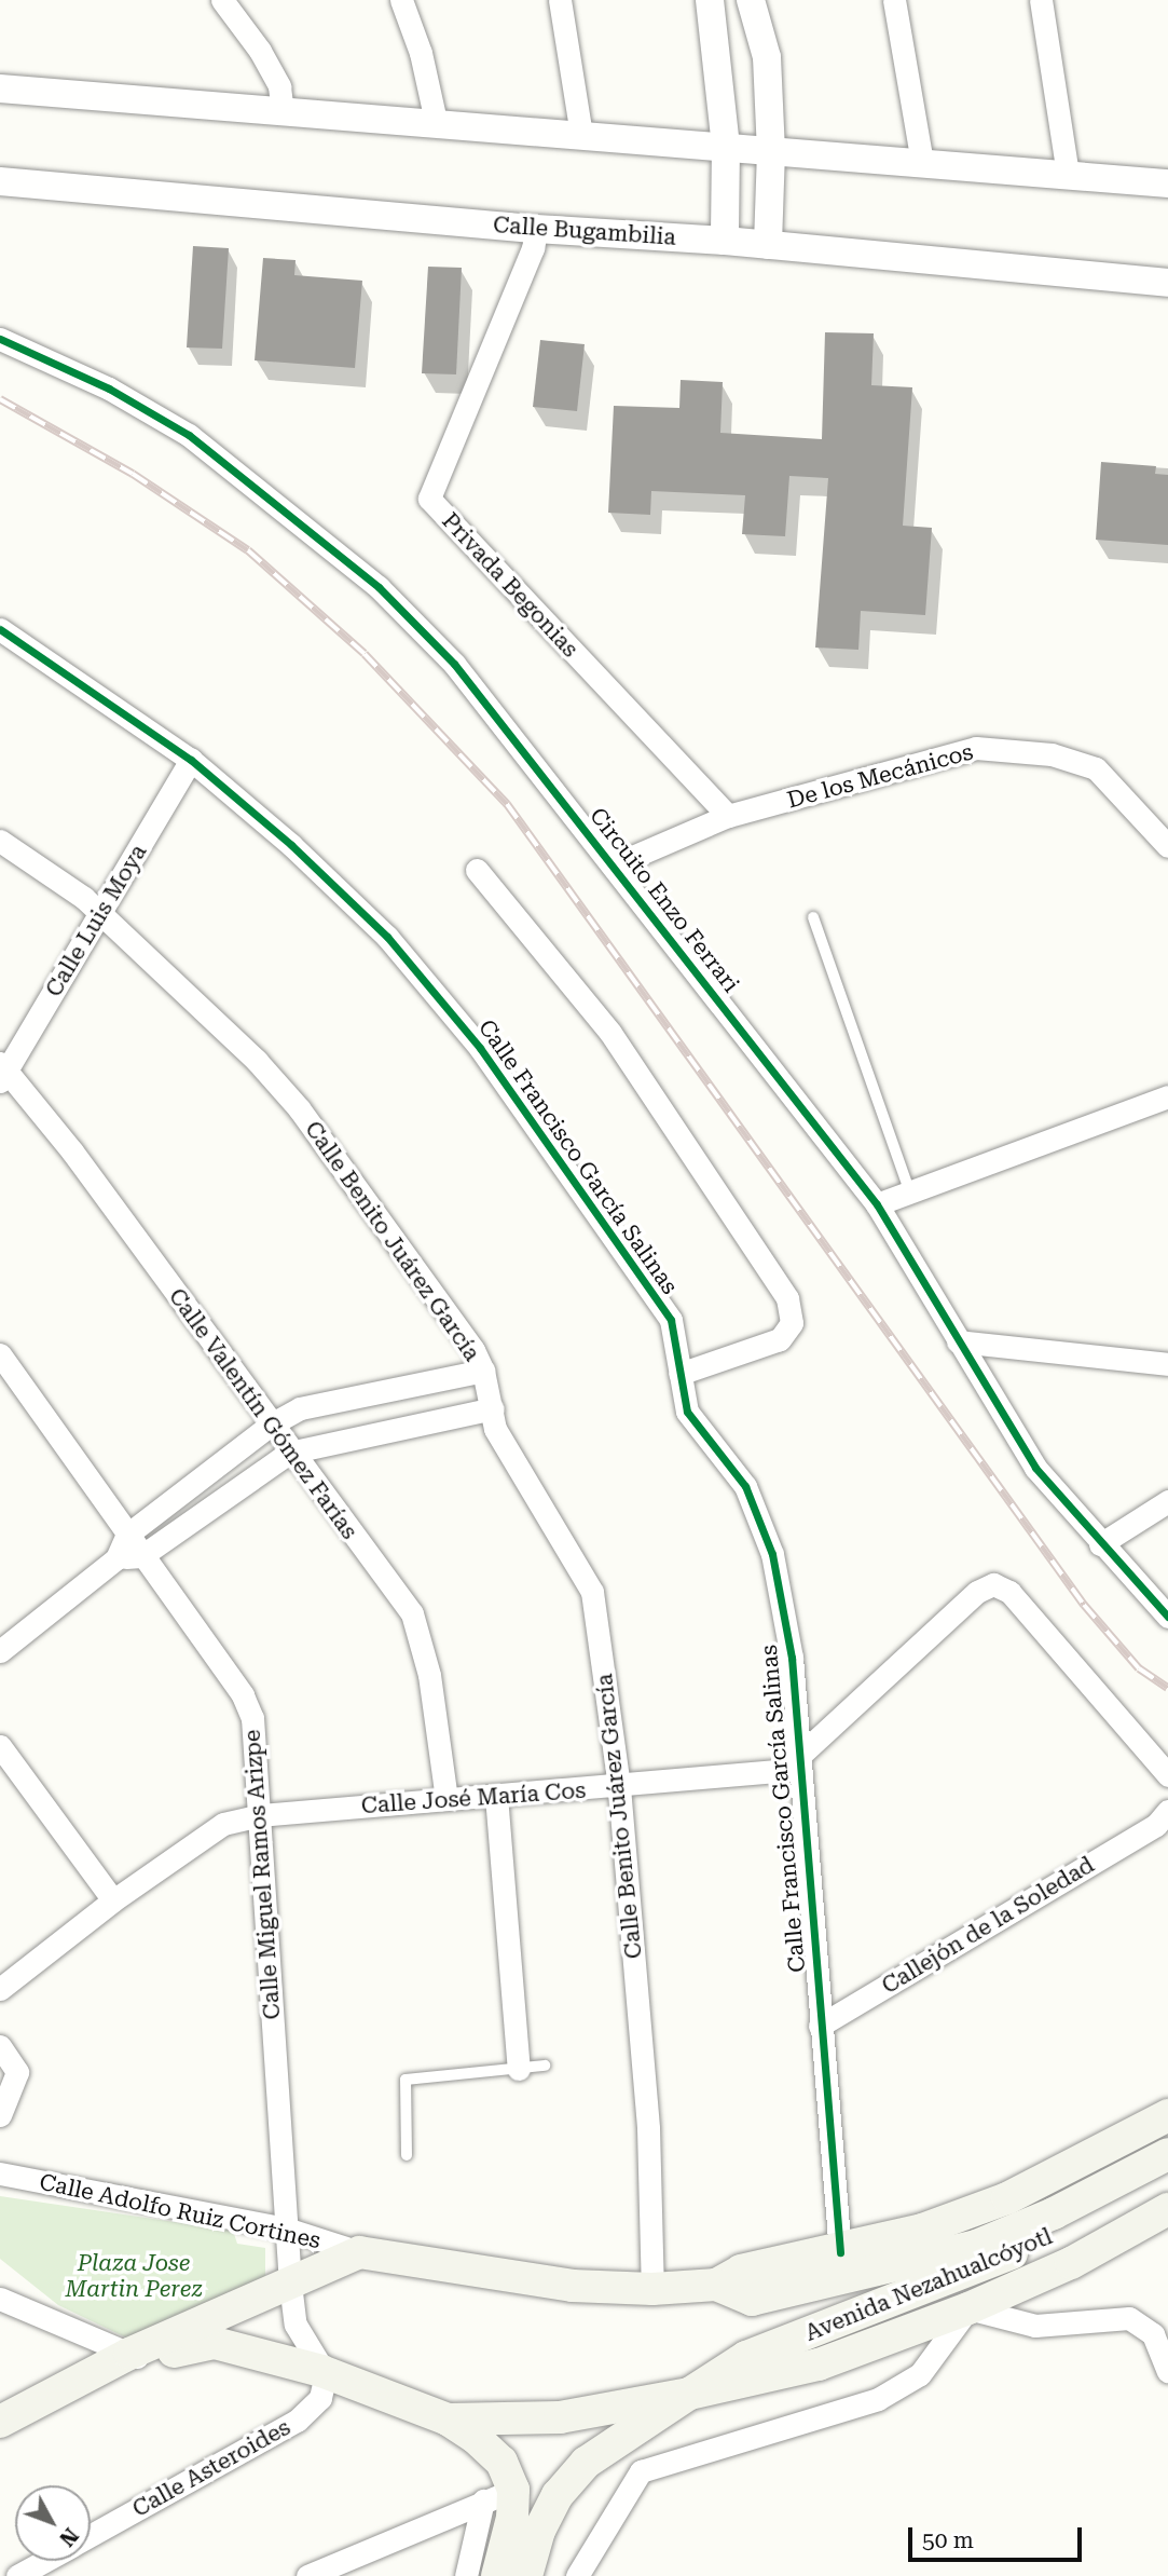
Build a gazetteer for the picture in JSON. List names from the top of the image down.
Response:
{
  "streets": {
    "main road": ["Avenida Nezahualcóyotl"],
    "street": [
      "Calle Bugambilia",
      "Privada Begonias",
      "De los Mecánicos",
      "Circuito Enzo Ferrari",
      "Calle Luis Moya",
      "Calle Francisco García Salinas",
      "Calle Benito Juárez García",
      "Calle Valentín Gómez Farías",
      "Calle José María Cos",
      "Calle Miguel Ramos Arizpe",
      "Callejón de la Soledad",
      "Calle Adolfo Ruiz Cortines",
      "Calle Asteroides"
    ]
  },
  "crossings": [
    ["Calle Bugambilia", "Privada Begonias"],
    ["Privada Begonias", "De los Mecánicos"],
    ["De los Mecánicos", "Circuito Enzo Ferrari"],
    ["Calle Luis Moya", "Calle Francisco García Salinas"],
    ["Calle Luis Moya", "Calle Benito Juárez García"],
    ["Calle Luis Moya", "Calle Valentín Gómez Farías"],
    ["Calle Francisco García Salinas", "Calle José María Cos"],
    ["Calle Francisco García Salinas", "Callejón de la Soledad"],
    ["Calle Francisco García Salinas", "Avenida Nezahualcóyotl"],
    ["Calle Benito Juárez García", "Calle José María Cos"],
    ["Calle Benito Juárez García", "Avenida Nezahualcóyotl"],
    ["Calle Valentín Gómez Farías", "Calle José María Cos"],
    ["Calle José María Cos", "Calle Miguel Ramos Arizpe"],
    ["Calle Miguel Ramos Arizpe", "Calle Adolfo Ruiz Cortines"],
    ["Calle Miguel Ramos Arizpe", "Calle Asteroides"],
    ["Calle Adolfo Ruiz Cortines", "Avenida Nezahualcóyotl"]
  ],
  "parks": ["Plaza Jose Martin Perez"],
  "scale_bar": "50 m",
  "north": "bottom right"
}
